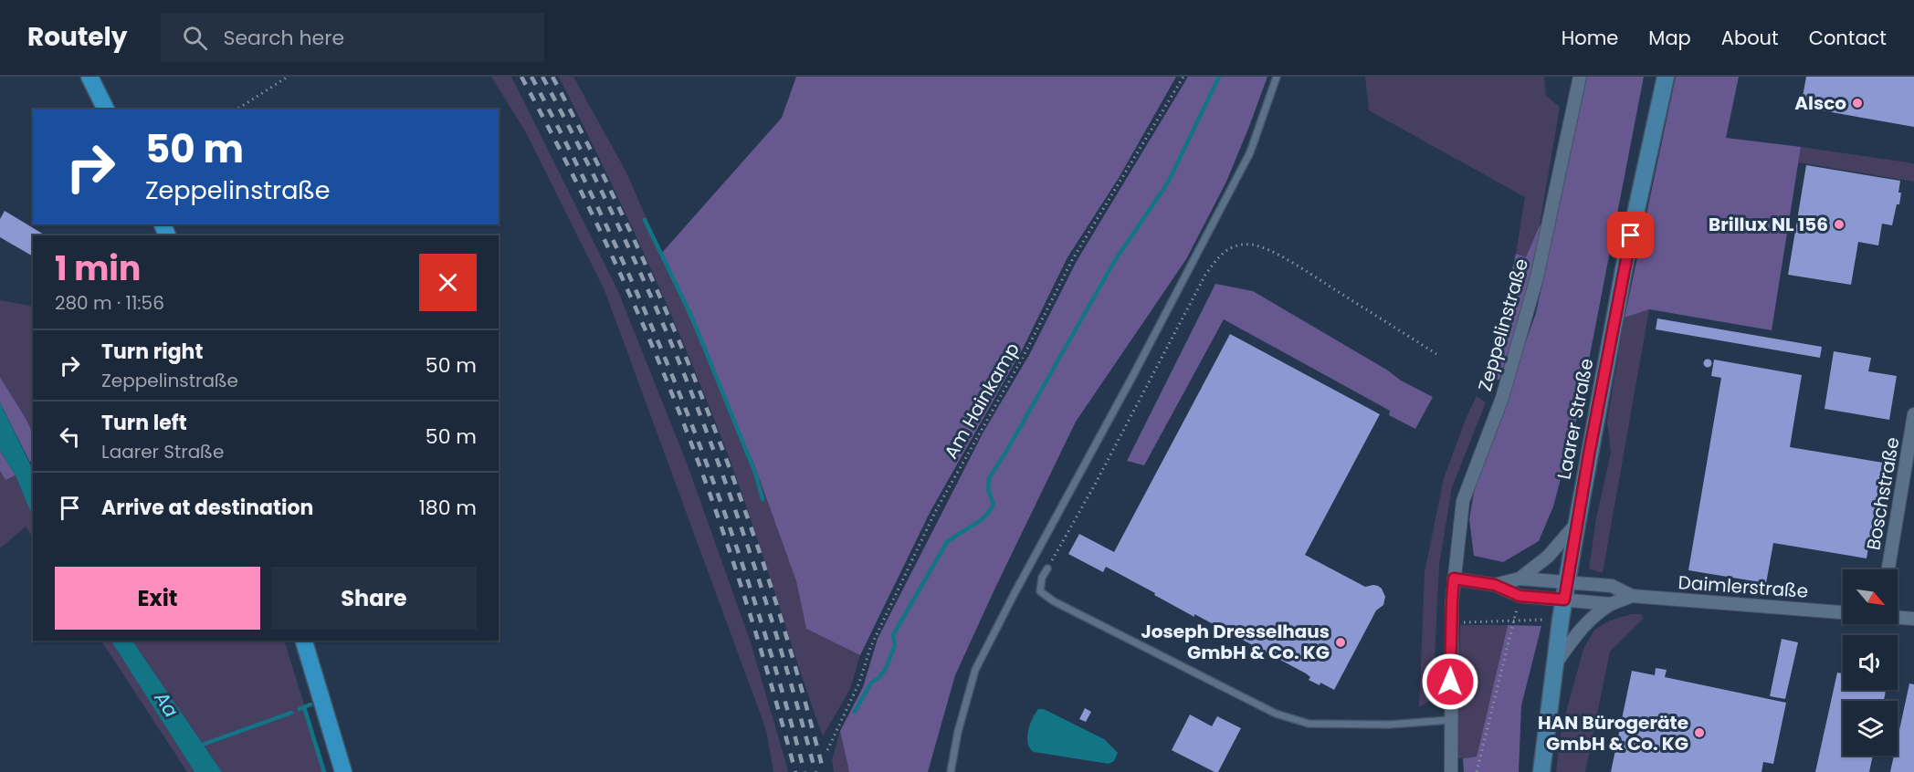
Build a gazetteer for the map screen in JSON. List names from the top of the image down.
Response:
{
  "streets": {
    "main road": ["Laarer Straße"],
    "street": ["Zeppelinstraße", "Boschstraße", "Daimlerstraße"],
    "path": ["Am Hainkamp"]
  },
  "crossings": [
    ["Laarer Straße", "Daimlerstraße"]
  ],
  "water": ["Aa"],
  "places": [
    "Alsco",
    "Brillux NL 156",
    "Joseph Dresselhaus GmbH & Co. KG",
    "HAN Bürogeräte GmbH & Co. KG"
  ],
  "north": "bottom right",
  "page": {
    "header": "Routely",
    "search": "Search here",
    "nav": [
      "Home",
      "Map",
      "About",
      "Contact"
    ],
    "turn": ["50 m", "Zeppelinstraße"],
    "heading": ["1 min", "280 m · 11:56"],
    "list": [
      {
        "name": "Turn right",
        "note": "Zeppelinstraße",
        "value": "50 m"
      },
      {
        "name": "Turn left",
        "note": "Laarer Straße",
        "value": "50 m"
      },
      {
        "name": "Arrive at destination",
        "value": "180 m"
      }
    ],
    "buttons": ["Exit", "Share"]
  }
}
